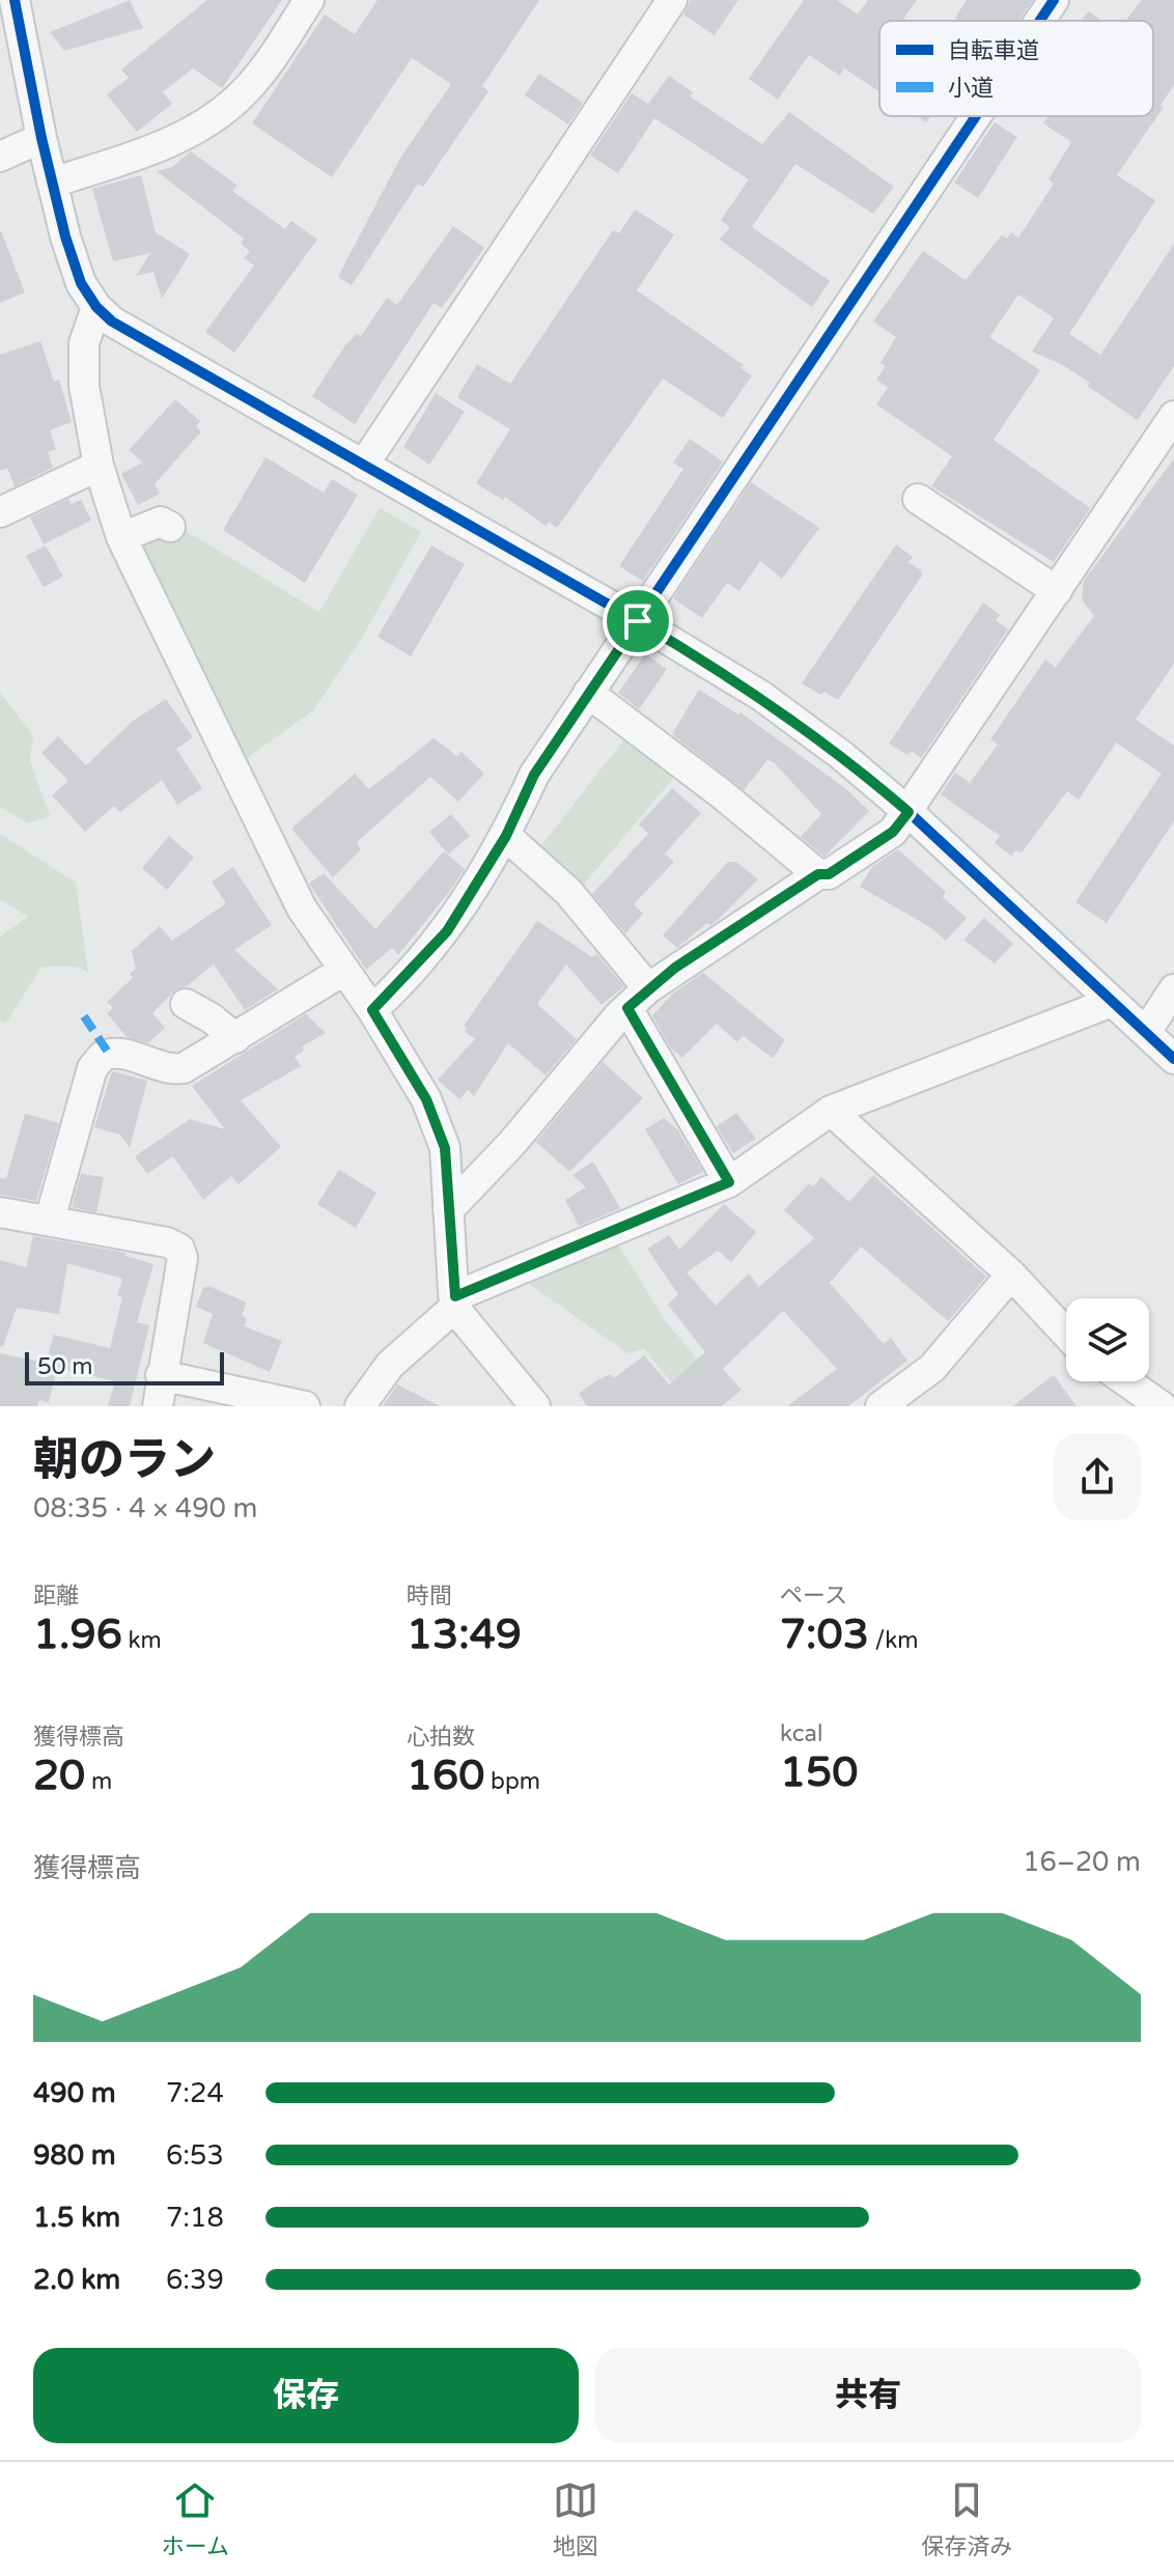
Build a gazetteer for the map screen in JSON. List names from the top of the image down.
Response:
{
  "legend": ["自転車道", "小道"],
  "scale_bar": "50 m",
  "page": {
    "scale": "50 m",
    "heading": ["朝のラン", "08:35 · 4 × 490 m"],
    "stats": [
      ["距離", "1.96 km"],
      ["時間", "13:49"],
      ["ペース", "7:03 /km"],
      ["獲得標高", "20 m"],
      ["心拍数", "160 bpm"],
      ["kcal", "150"]
    ],
    "chart": ["獲得標高", "16–20 m"],
    "list": [
      {
        "name": "490 m",
        "note": "7:24"
      },
      {
        "name": "980 m",
        "note": "6:53"
      },
      {
        "name": "1.5 km",
        "note": "7:18"
      },
      {
        "name": "2.0 km",
        "note": "6:39"
      }
    ],
    "buttons": ["保存", "共有"],
    "tabs": ["ホーム", "地図", "保存済み"]
  }
}
